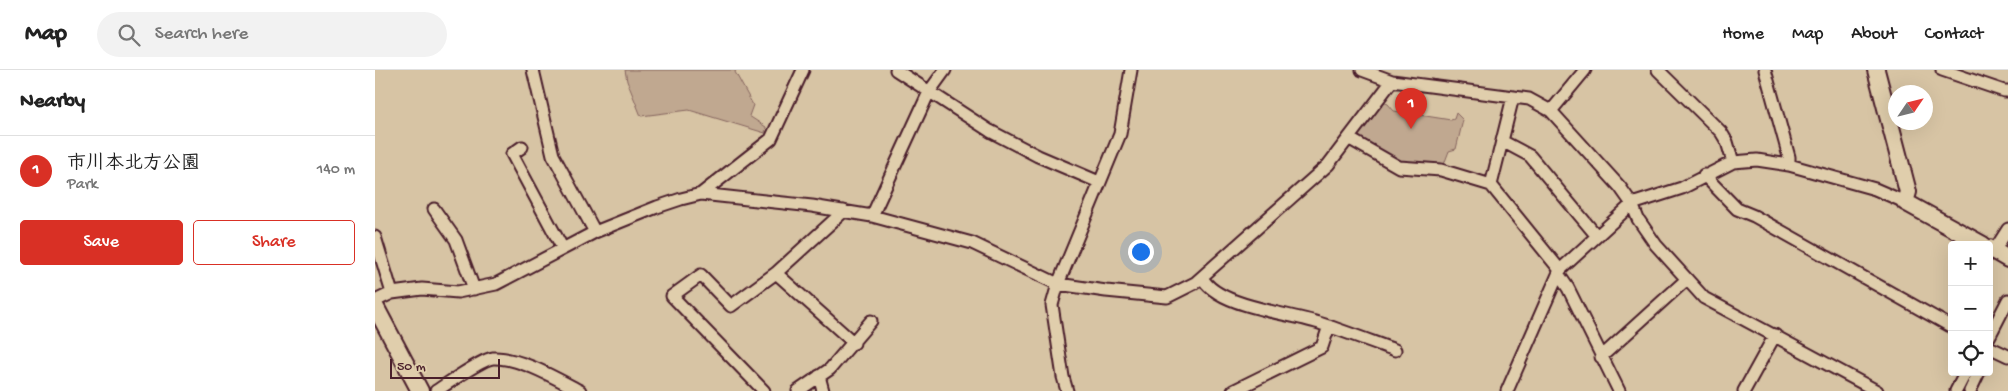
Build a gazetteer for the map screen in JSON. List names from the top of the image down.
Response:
{
  "scale_bar": "50 m",
  "north": "top right",
  "page": {
    "header": "Map",
    "search": "Search here",
    "nav": [
      "Home",
      "Map",
      "About",
      "Contact"
    ],
    "heading": "Nearby",
    "pins": "1",
    "list": [
      {
        "mark": "1",
        "name": "市川本北方公園",
        "note": "Park",
        "value": "140 m"
      }
    ],
    "buttons": ["Save", "Share"],
    "map_buttons": ["+", "−"],
    "scale": "50 m"
  }
}
